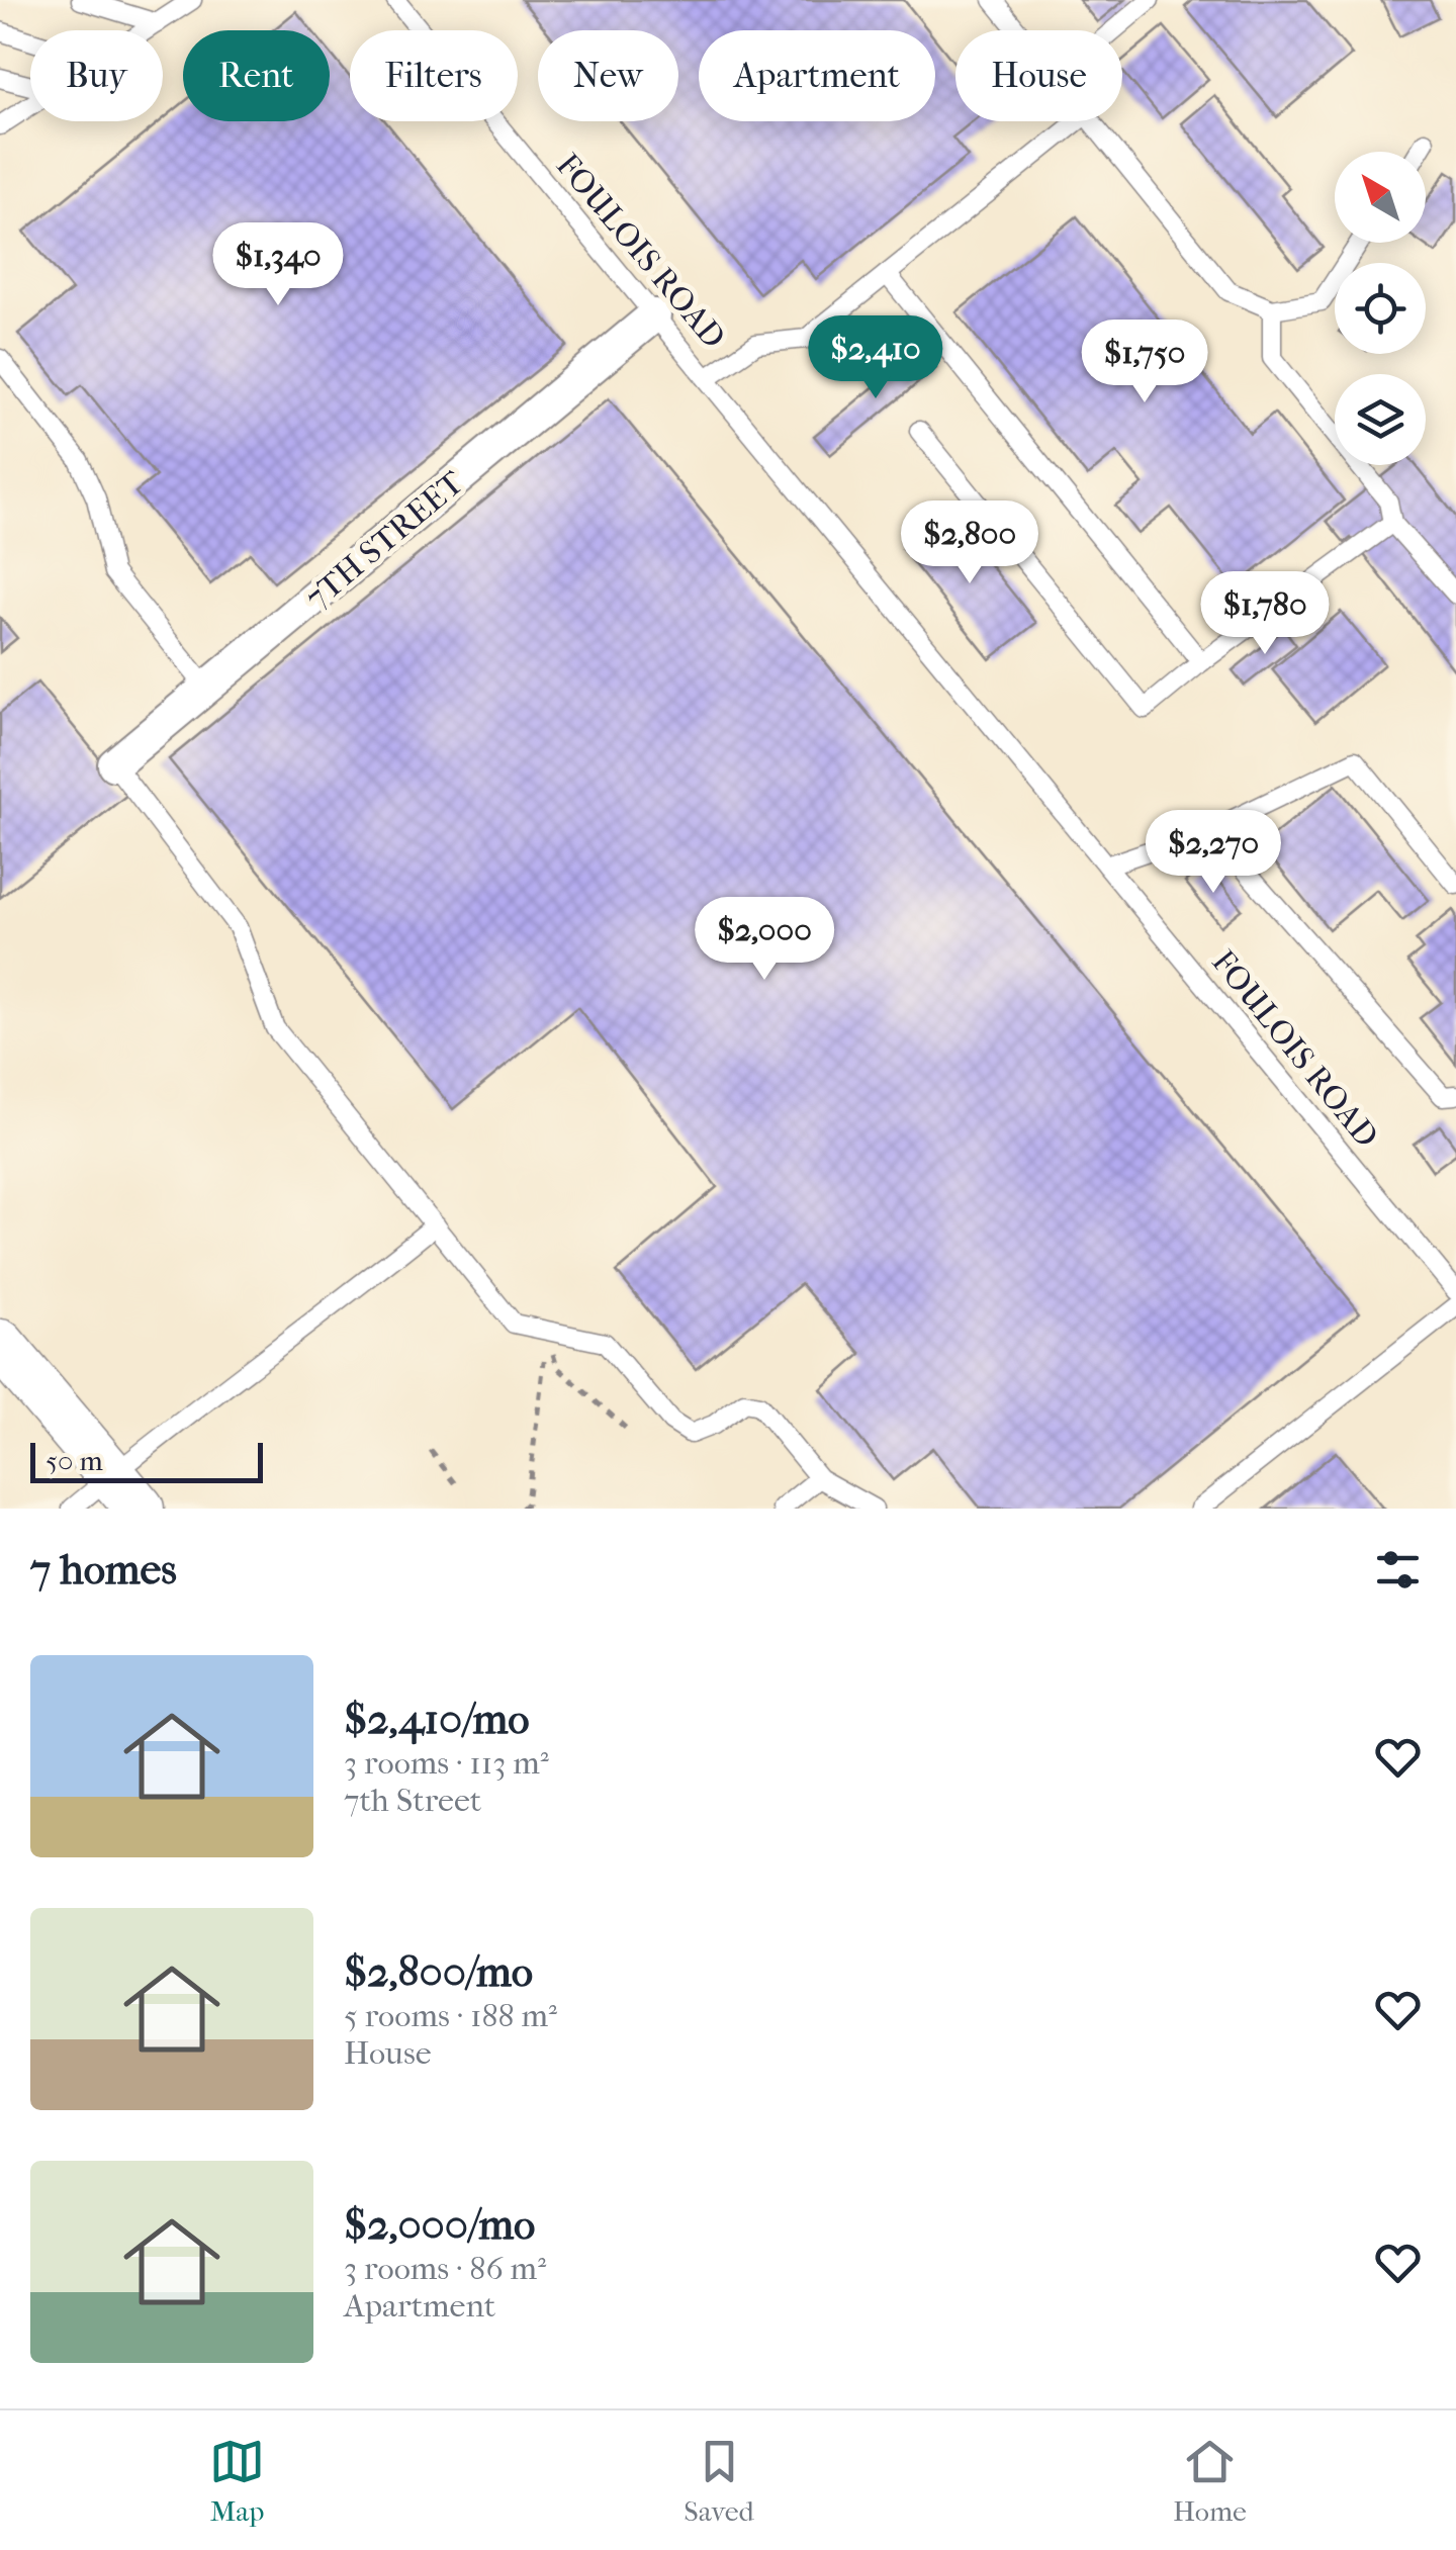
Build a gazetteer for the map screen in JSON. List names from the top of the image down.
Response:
{
  "streets": {
    "street": ["7TH STREET"],
    "lane": ["FOULOIS ROAD"]
  },
  "crossings": [
    ["FOULOIS ROAD", "7TH STREET"]
  ],
  "scale_bar": "50 m",
  "north": "top left",
  "page": {
    "chip": [
      "Buy",
      "Rent",
      "Filters",
      "New",
      "Apartment",
      "House"
    ],
    "price": [
      "$1,340",
      "$2,410",
      "$1,750",
      "$2,800",
      "$1,780",
      "$2,270",
      "$2,000"
    ],
    "scale": "50 m",
    "heading": "7 homes",
    "list": [
      {
        "name": "$2,410/mo",
        "note": "3 rooms · 113 m² · 7th Street"
      },
      {
        "name": "$2,800/mo",
        "note": "5 rooms · 188 m² · House"
      },
      {
        "name": "$2,000/mo",
        "note": "3 rooms · 86 m² · Apartment"
      }
    ],
    "tabs": ["Map", "Saved", "Home"]
  }
}
